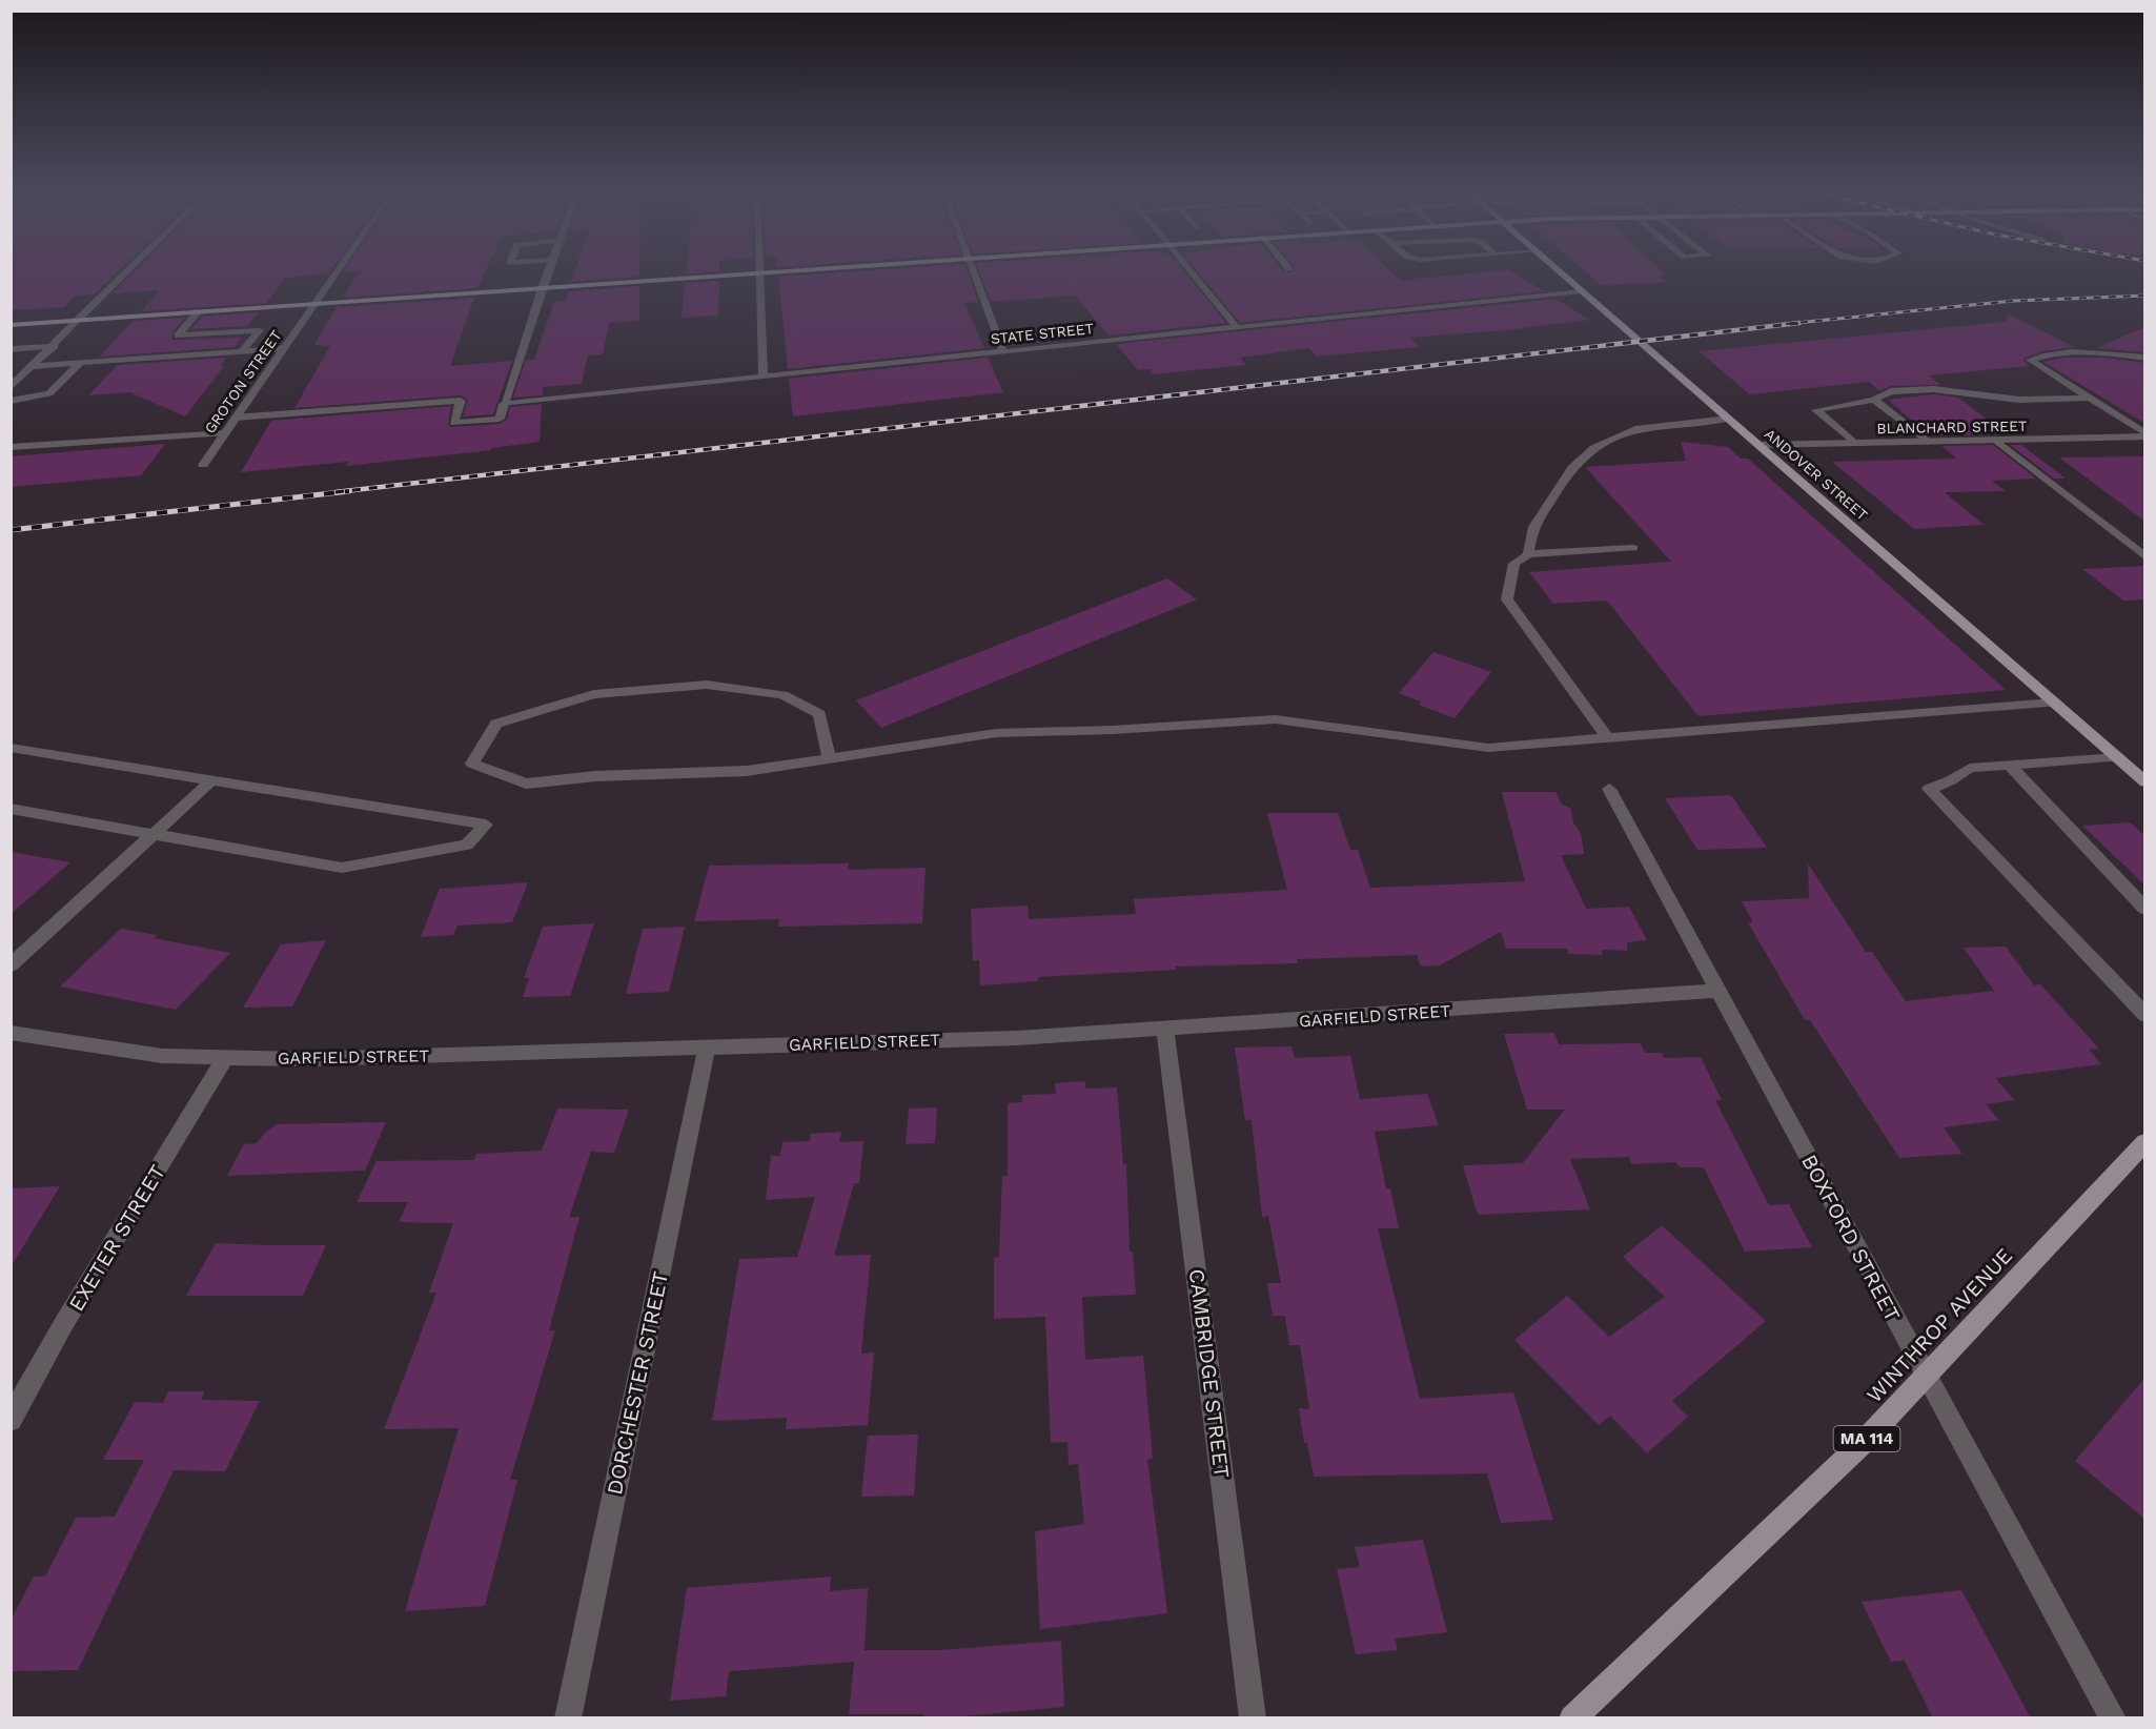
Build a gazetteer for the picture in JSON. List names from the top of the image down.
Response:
{
  "streets": {
    "main road": ["ANDOVER STREET", "WINTHROP AVENUE", "MA 114"],
    "street": [
      "STATE STREET",
      "GROTON STREET",
      "BLANCHARD STREET",
      "GARFIELD STREET",
      "EXETER STREET",
      "BOXFORD STREET",
      "CAMBRIDGE STREET",
      "DORCHESTER STREET"
    ]
  },
  "crossings": [
    ["STATE STREET", "ANDOVER STREET"],
    ["BLANCHARD STREET", "ANDOVER STREET"],
    ["GARFIELD STREET", "EXETER STREET"],
    ["GARFIELD STREET", "BOXFORD STREET"],
    ["GARFIELD STREET", "CAMBRIDGE STREET"],
    ["GARFIELD STREET", "DORCHESTER STREET"],
    ["BOXFORD STREET", "WINTHROP AVENUE"]
  ]
}
